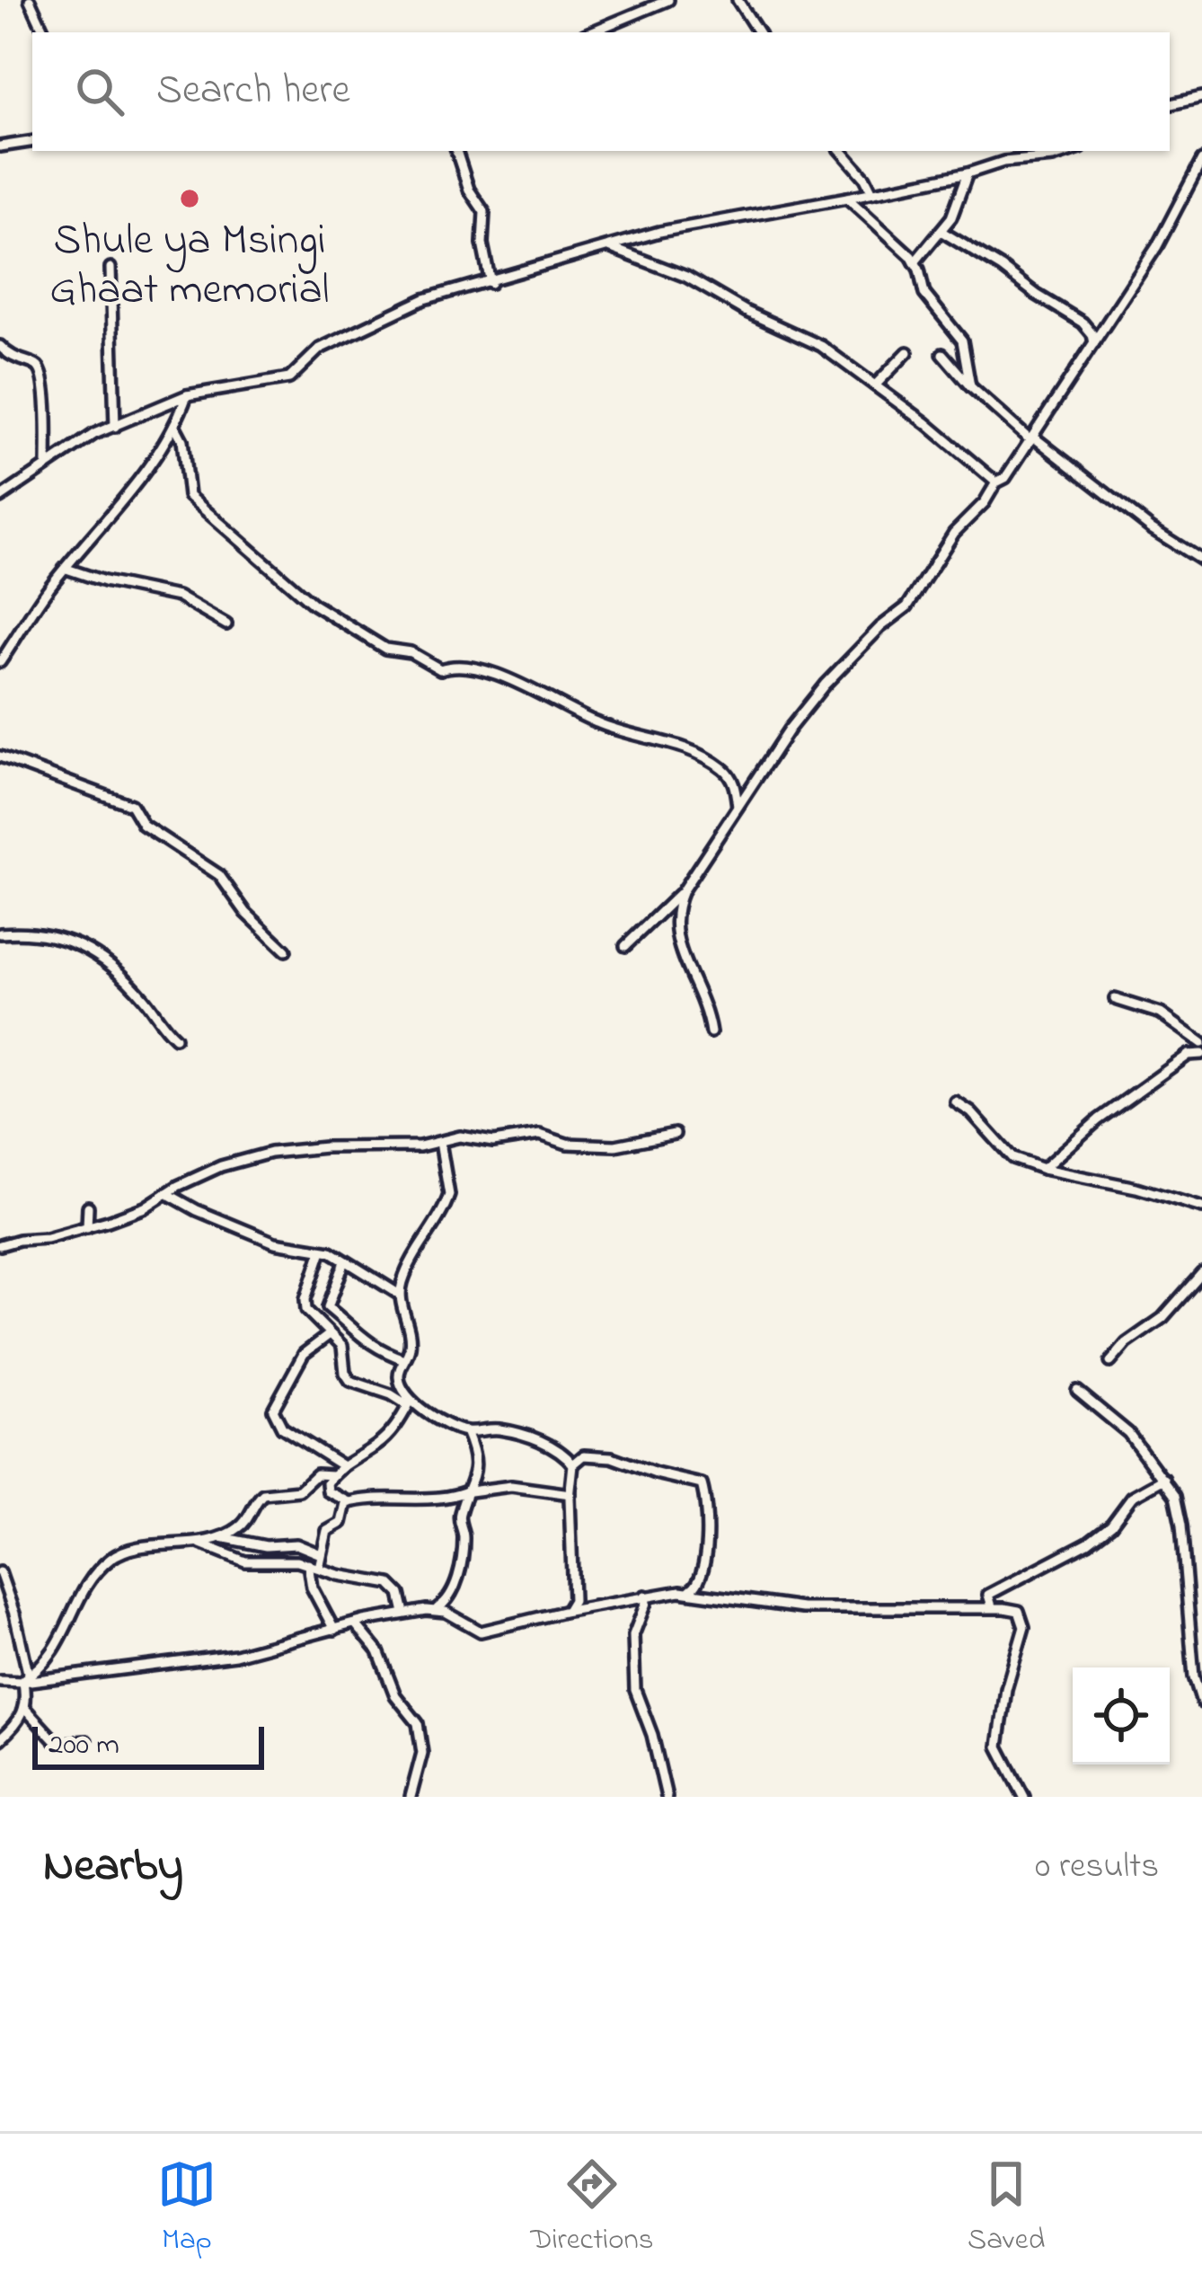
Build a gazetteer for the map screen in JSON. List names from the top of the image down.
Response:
{
  "places": ["Shule ya Msingi Ghaat memorial"],
  "scale_bar": "200 m",
  "page": {
    "search": "Search here",
    "scale": "200 m",
    "heading": ["Nearby", "0 results"],
    "nav": ["Map", "Directions", "Saved"]
  }
}
